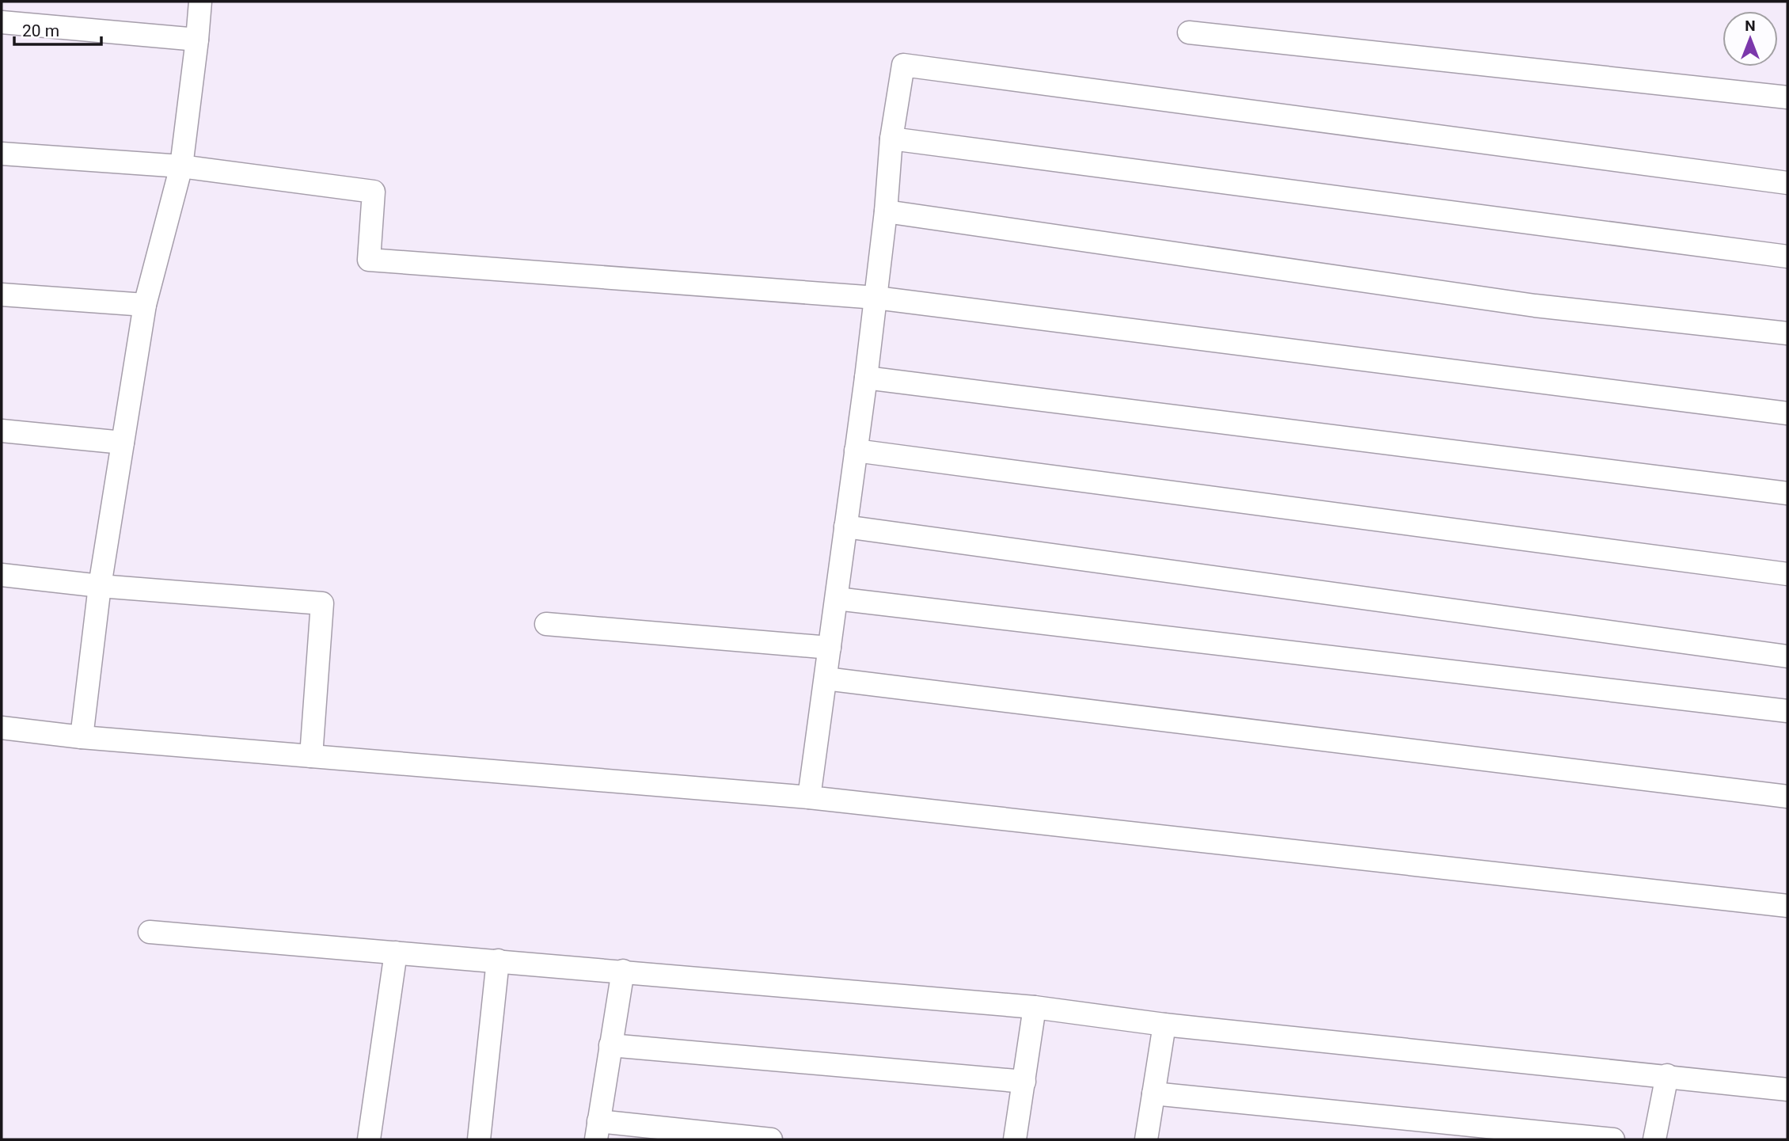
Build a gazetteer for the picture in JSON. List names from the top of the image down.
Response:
{
  "scale_bar": "20 m",
  "north": "top"
}
